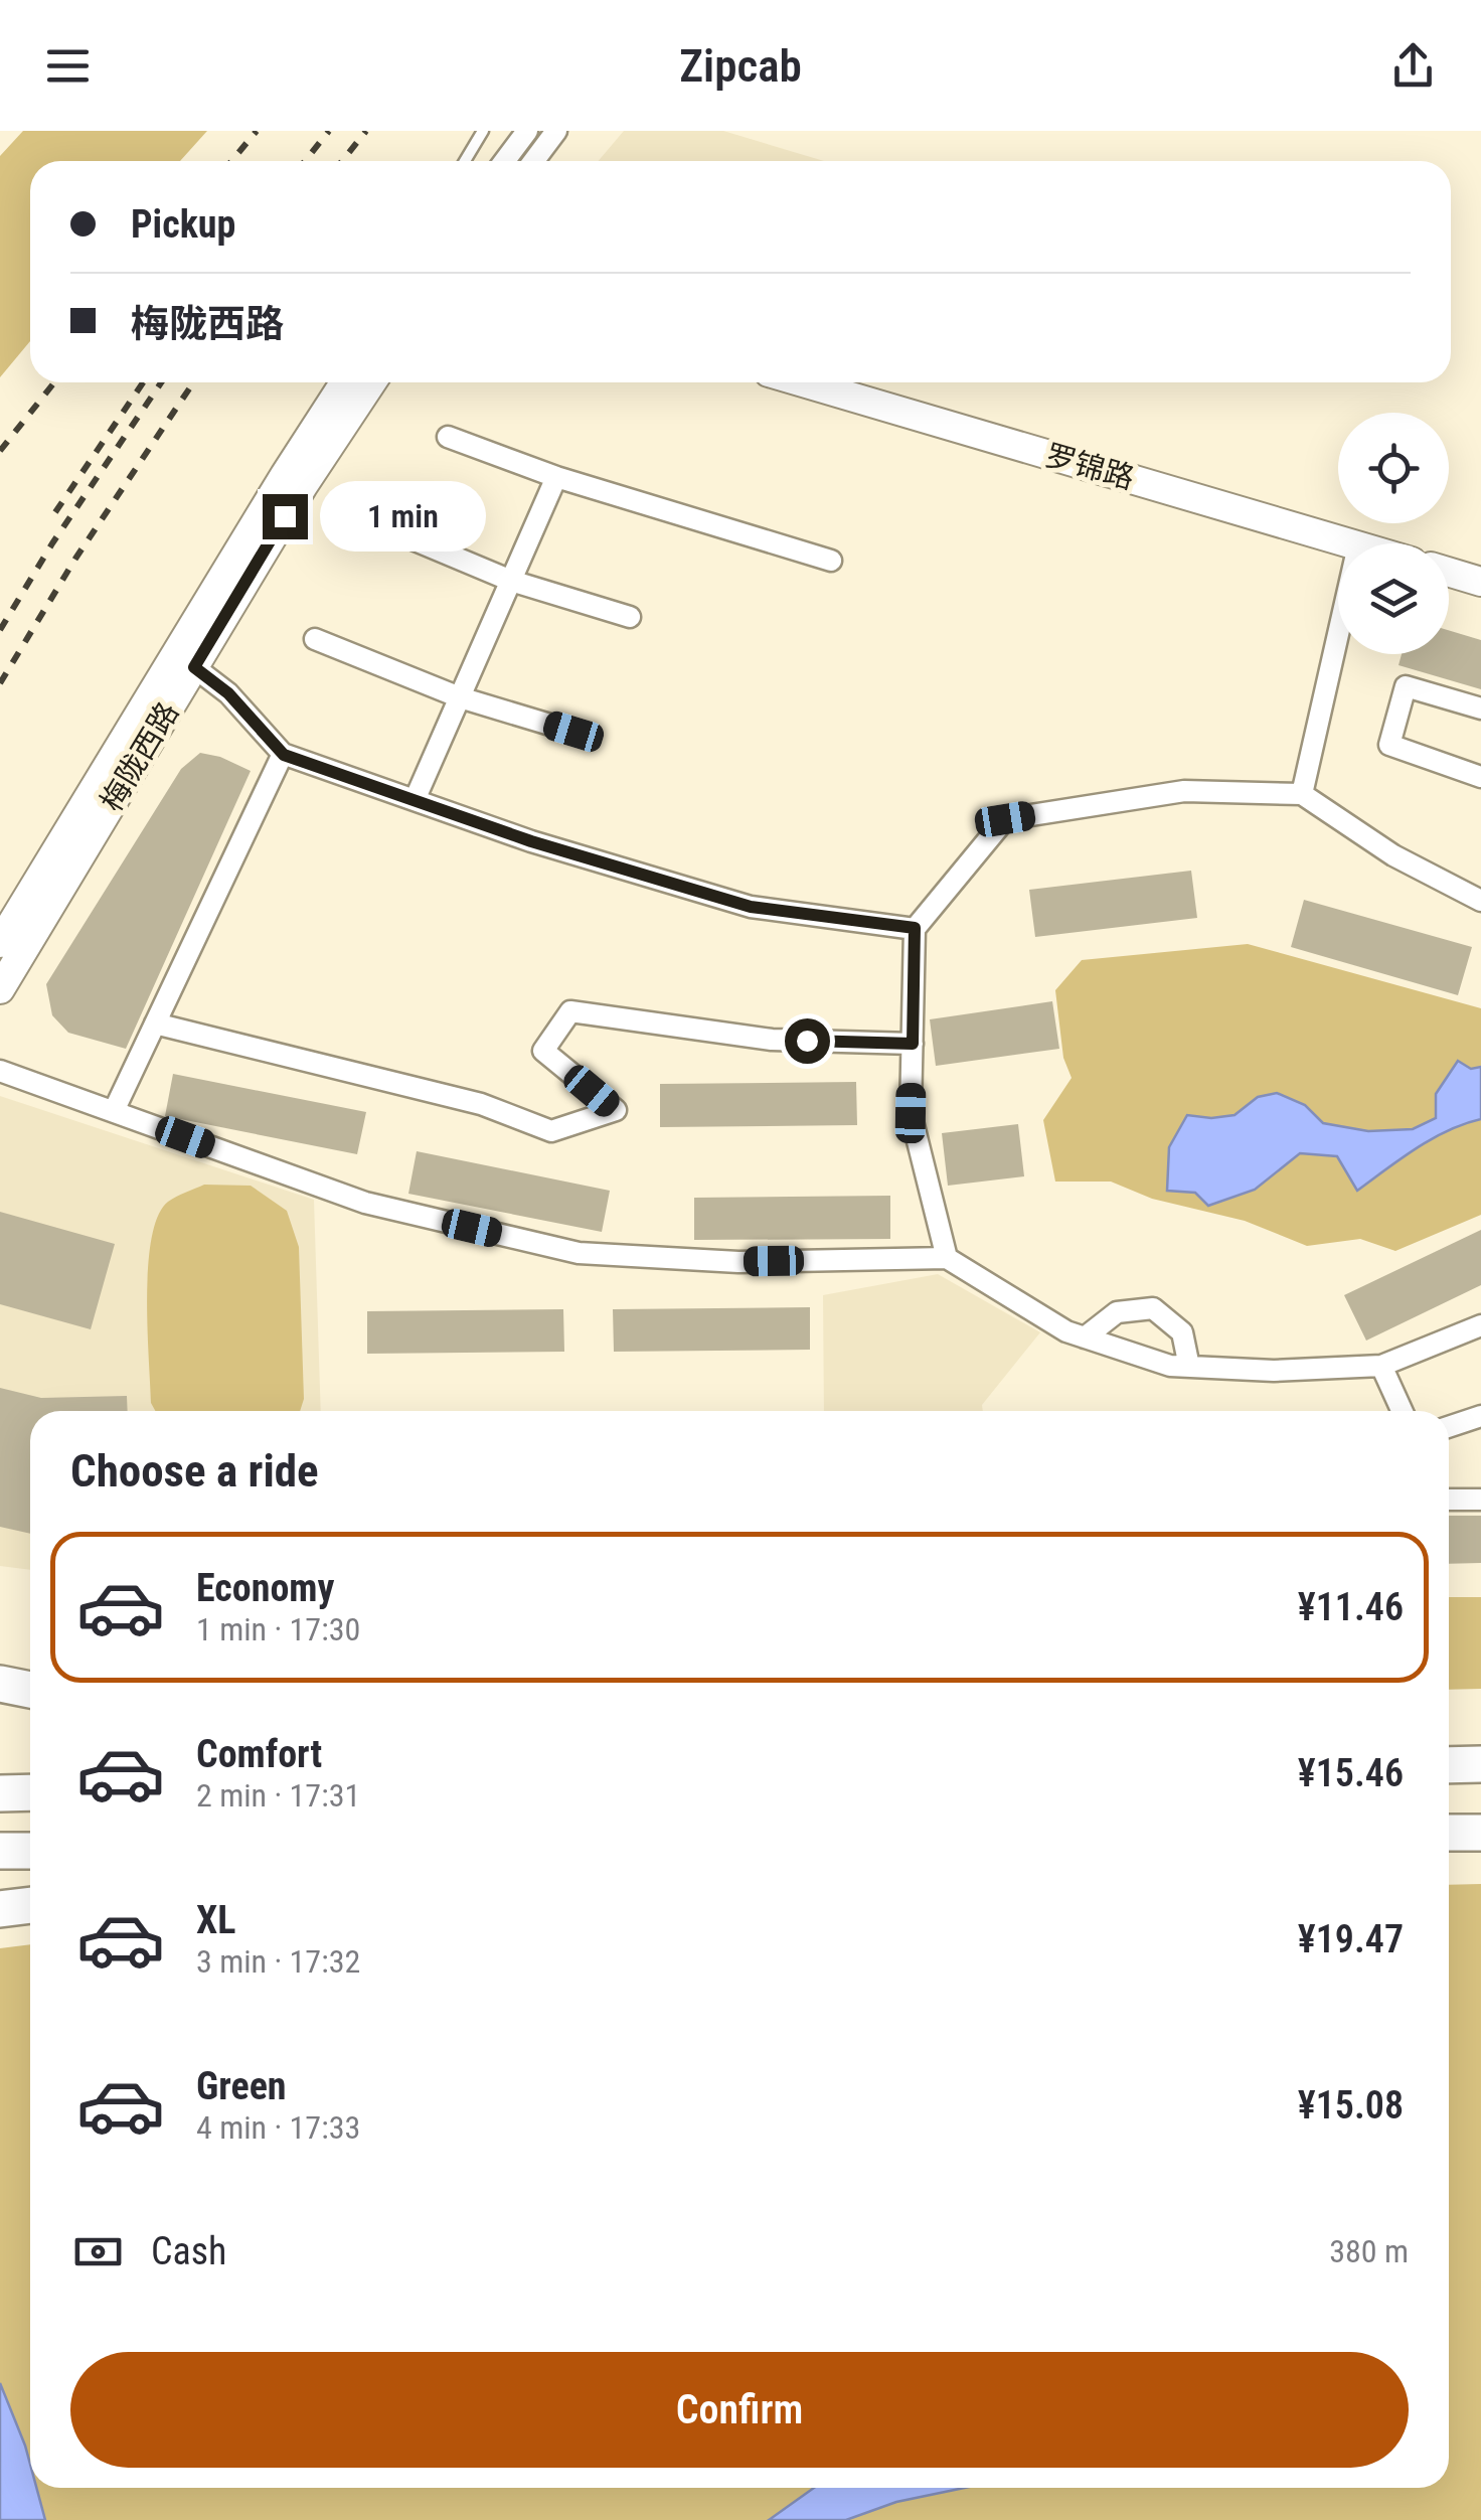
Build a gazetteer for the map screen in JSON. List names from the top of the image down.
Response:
{
  "streets": {
    "street": ["罗锦路", "梅陇西路"]
  },
  "page": {
    "header": "Zipcab",
    "banner": ["Pickup", "梅陇西路"],
    "bubble": "1 min",
    "heading": "Choose a ride",
    "list": [
      {
        "name": "Economy",
        "note": "1 min · 17:30",
        "value": "¥11.46"
      },
      {
        "name": "Comfort",
        "note": "2 min · 17:31",
        "value": "¥15.46"
      },
      {
        "name": "XL",
        "note": "3 min · 17:32",
        "value": "¥19.47"
      },
      {
        "name": "Green",
        "note": "4 min · 17:33",
        "value": "¥15.08"
      }
    ],
    "pay": ["Cash", "380 m"],
    "buttons": "Confirm"
  }
}
